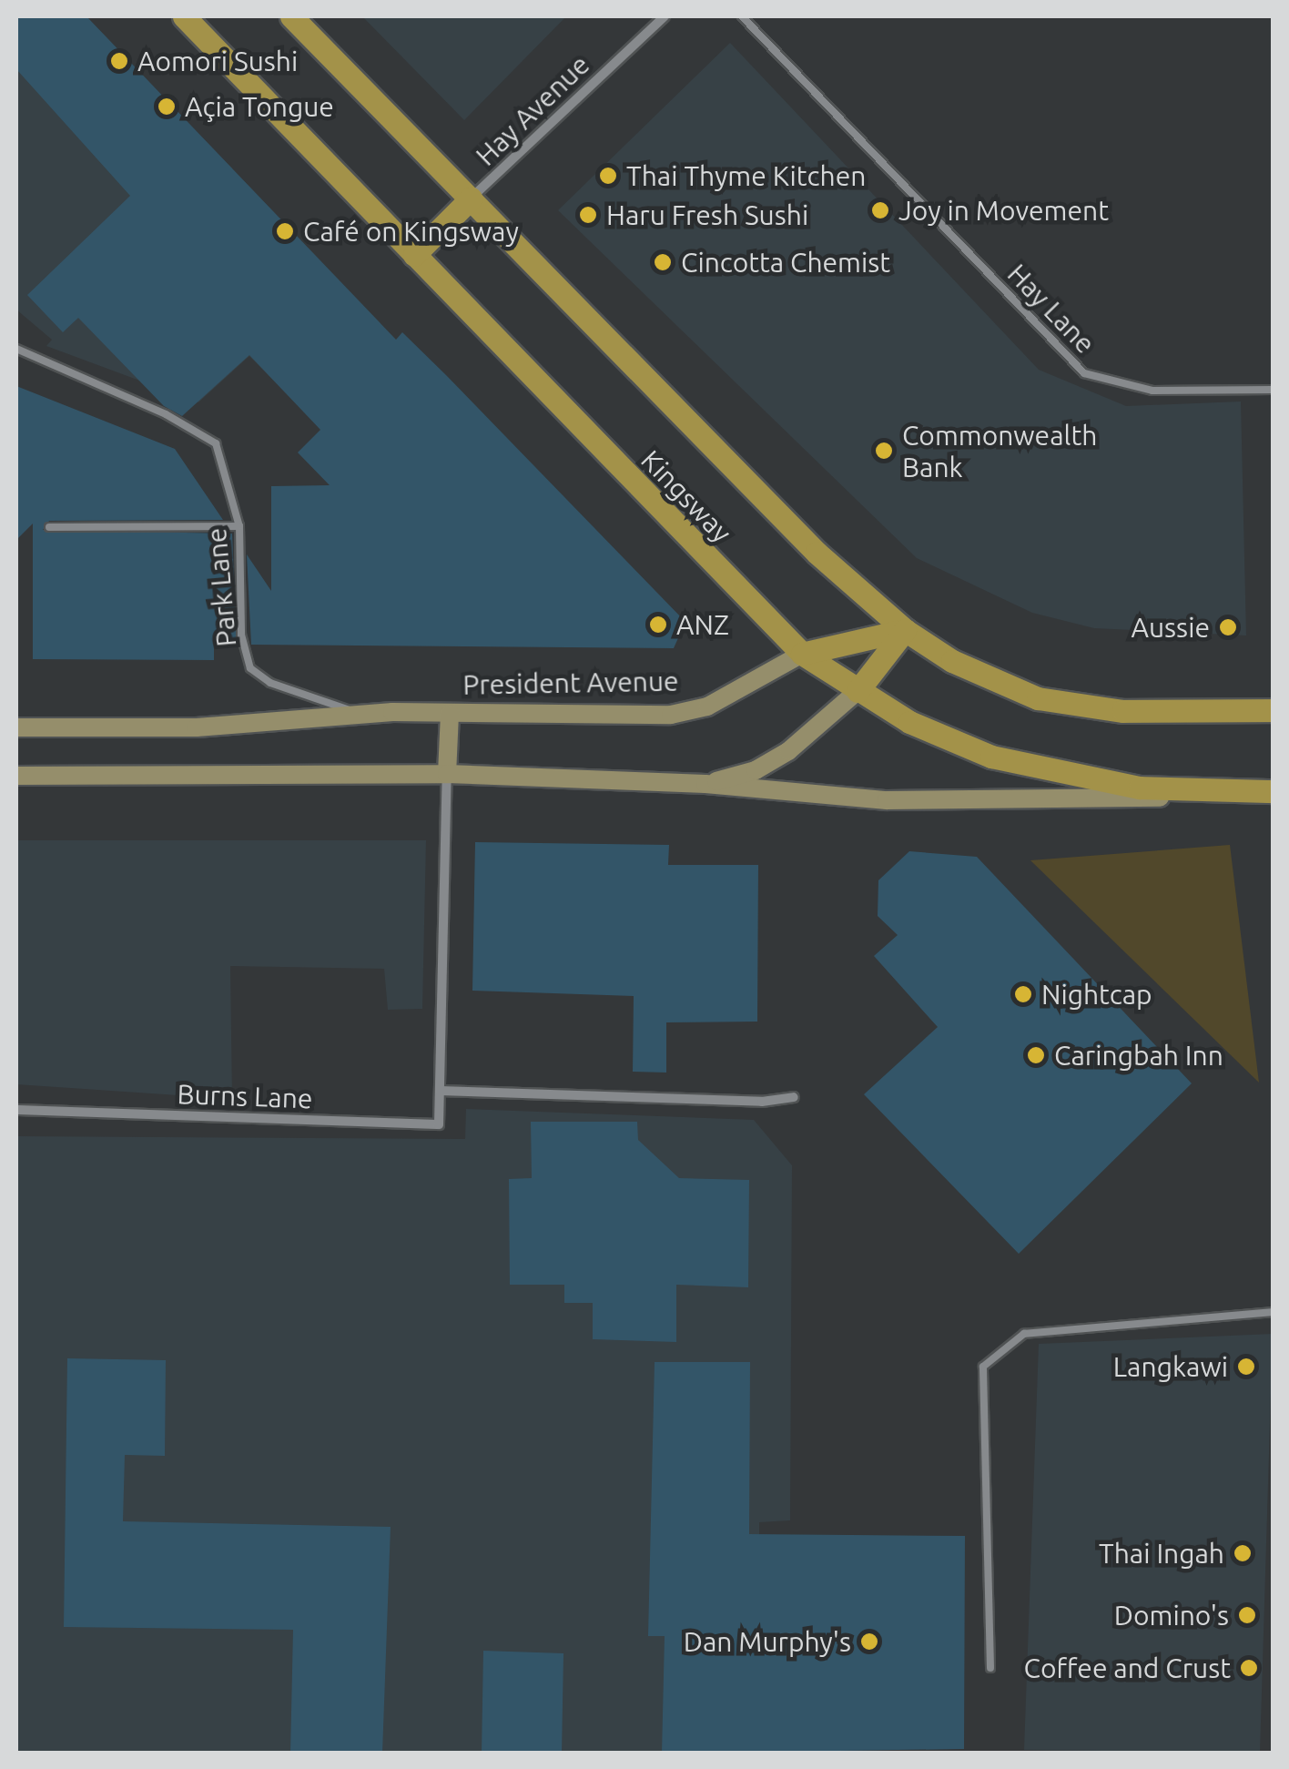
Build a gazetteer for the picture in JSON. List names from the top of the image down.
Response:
{
  "streets": {
    "main road": ["Kingsway", "President Avenue"],
    "street": ["Hay Avenue", "Burns Lane"],
    "lane": ["Hay Lane", "Park Lane"]
  },
  "crossings": [
    ["Hay Avenue", "Kingsway"],
    ["Kingsway", "President Avenue"],
    ["Park Lane", "President Avenue"]
  ],
  "places": [
    "Aomori Sushi",
    "Açia Tongue",
    "Thai Thyme Kitchen",
    "Joy in Movement",
    "Haru Fresh Sushi",
    "Café on Kingsway",
    "Cincotta Chemist",
    "Commonwealth Bank",
    "ANZ",
    "Aussie",
    "Nightcap",
    "Caringbah Inn",
    "Langkawi",
    "Thai Ingah",
    "Domino's",
    "Dan Murphy's",
    "Coffee and Crust"
  ]
}
